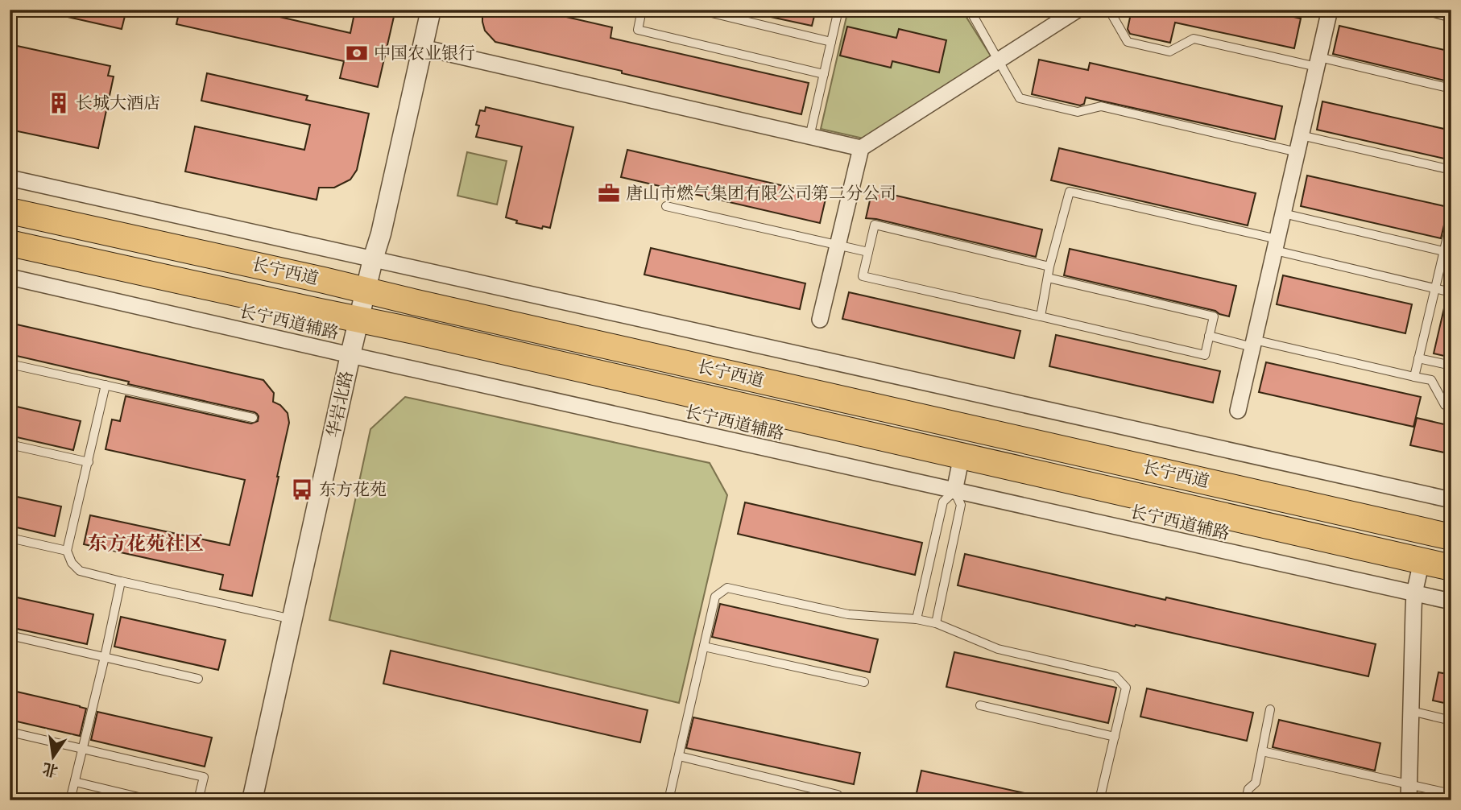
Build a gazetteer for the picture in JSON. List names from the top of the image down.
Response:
{
  "streets": {
    "main road": ["长宁西道"],
    "street": ["长宁西道辅路", "华岩北路"]
  },
  "crossings": [
    ["长宁西道", "华岩北路"],
    ["长宁西道辅路", "华岩北路"]
  ],
  "districts": ["东方花苑社区"],
  "places": {
    "bank": ["中国农业银行"],
    "building": ["长城大酒店"],
    "office": ["唐山市燃气集团有限公司第二分公司"],
    "bus stop": ["东方花苑"]
  },
  "north": "bottom"
}
